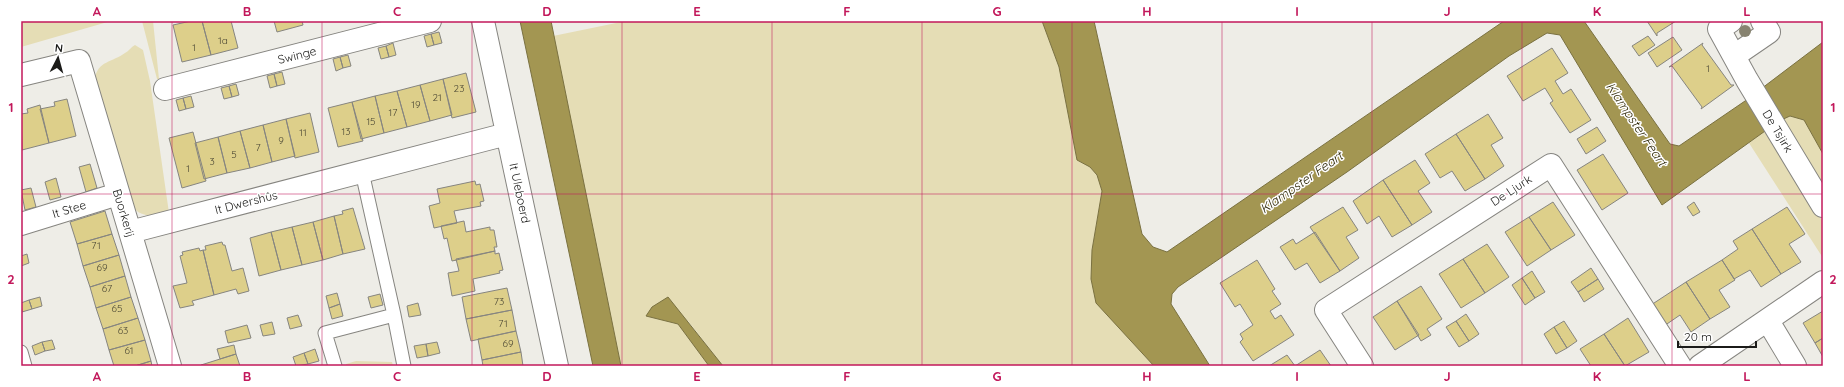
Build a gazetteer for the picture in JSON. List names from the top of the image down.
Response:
{
  "streets": {
    "street": [
      "Swinge",
      "De Tsjirk",
      "De Ljurk",
      "It Uleboerd",
      "It Dwershûs",
      "It Stee",
      "Buorkerij"
    ]
  },
  "crossings": [
    ["It Uleboerd", "It Dwershûs"],
    ["It Dwershûs", "Buorkerij"],
    ["It Stee", "Buorkerij"]
  ],
  "water": ["Klampster Feart"],
  "house_numbers": [
    "1a",
    "1",
    "1",
    "23",
    "21",
    "19",
    "17",
    "15",
    "13",
    "11",
    "9",
    "7",
    "5",
    "3",
    "1",
    "71",
    "69",
    "67",
    "73",
    "65",
    "71",
    "63",
    "69",
    "61"
  ],
  "scale_bar": "20 m",
  "north": "top",
  "grid": {
    "columns": [
      "A",
      "B",
      "C",
      "D",
      "E",
      "F",
      "G",
      "H",
      "I",
      "J",
      "K",
      "L"
    ],
    "rows": ["1", "2"]
  }
}
